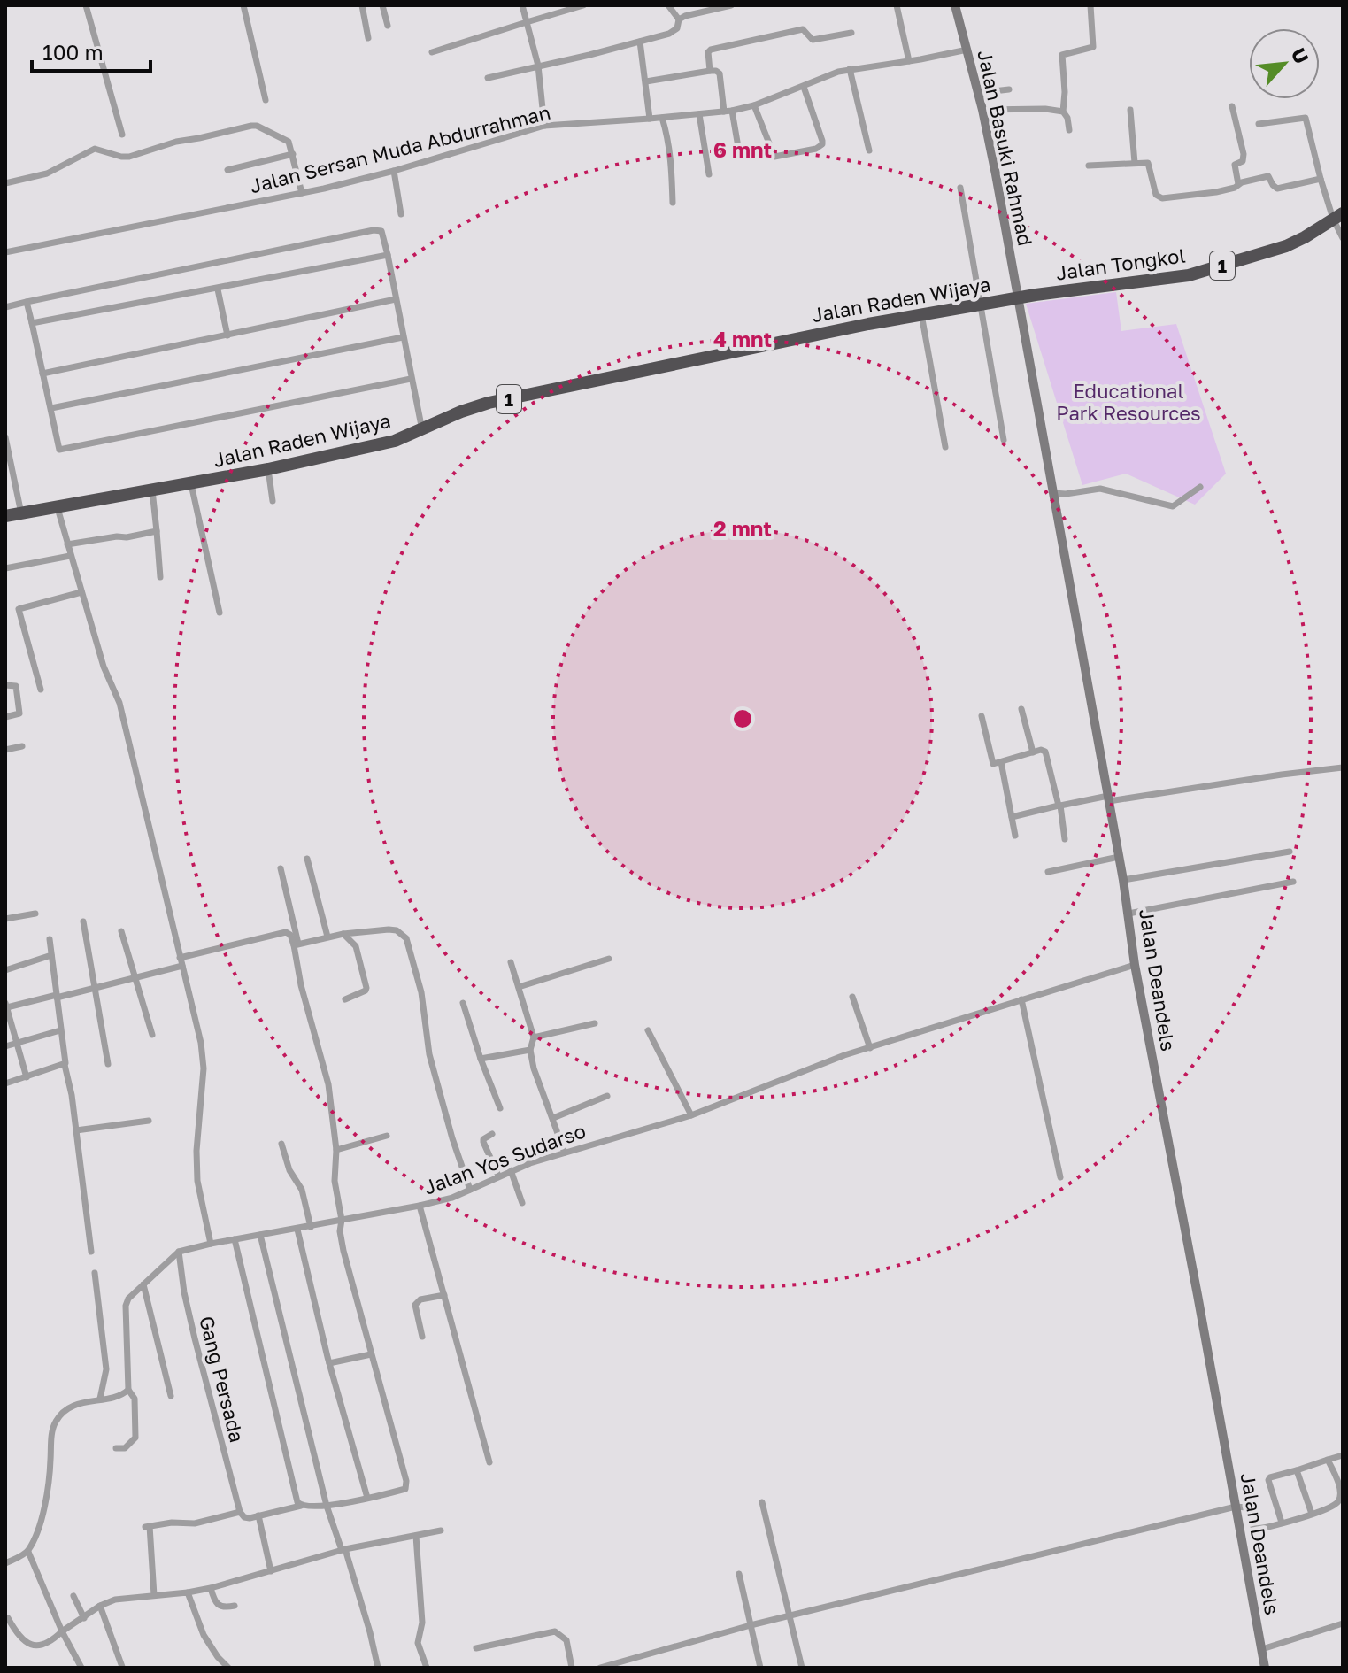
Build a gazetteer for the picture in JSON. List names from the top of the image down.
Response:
{
  "streets": {
    "highway": ["Jalan Tongkol", "1", "Jalan Raden Wijaya"],
    "street": [
      "Jalan Basuki Rahmad",
      "Jalan Sersan Muda Abdurrahman",
      "Jalan Deandels",
      "Jalan Yos Sudarso",
      "Gang Persada"
    ]
  },
  "crossings": [
    ["Jalan Basuki Rahmad", "Jalan Sersan Muda Abdurrahman"],
    ["Jalan Basuki Rahmad", "Jalan Tongkol"],
    ["Jalan Basuki Rahmad", "Jalan Raden Wijaya"],
    ["Jalan Basuki Rahmad", "Jalan Deandels"],
    ["Jalan Tongkol", "Jalan Raden Wijaya"],
    ["Jalan Tongkol", "Jalan Deandels"],
    ["Jalan Raden Wijaya", "Jalan Deandels"],
    ["Jalan Deandels", "Jalan Yos Sudarso"],
    ["Jalan Yos Sudarso", "Gang Persada"]
  ],
  "parks": ["Educational Park Resources"],
  "scale_bar": "100 m",
  "north": "top right",
  "rings": ["6 mnt", "4 mnt", "2 mnt"]
}
